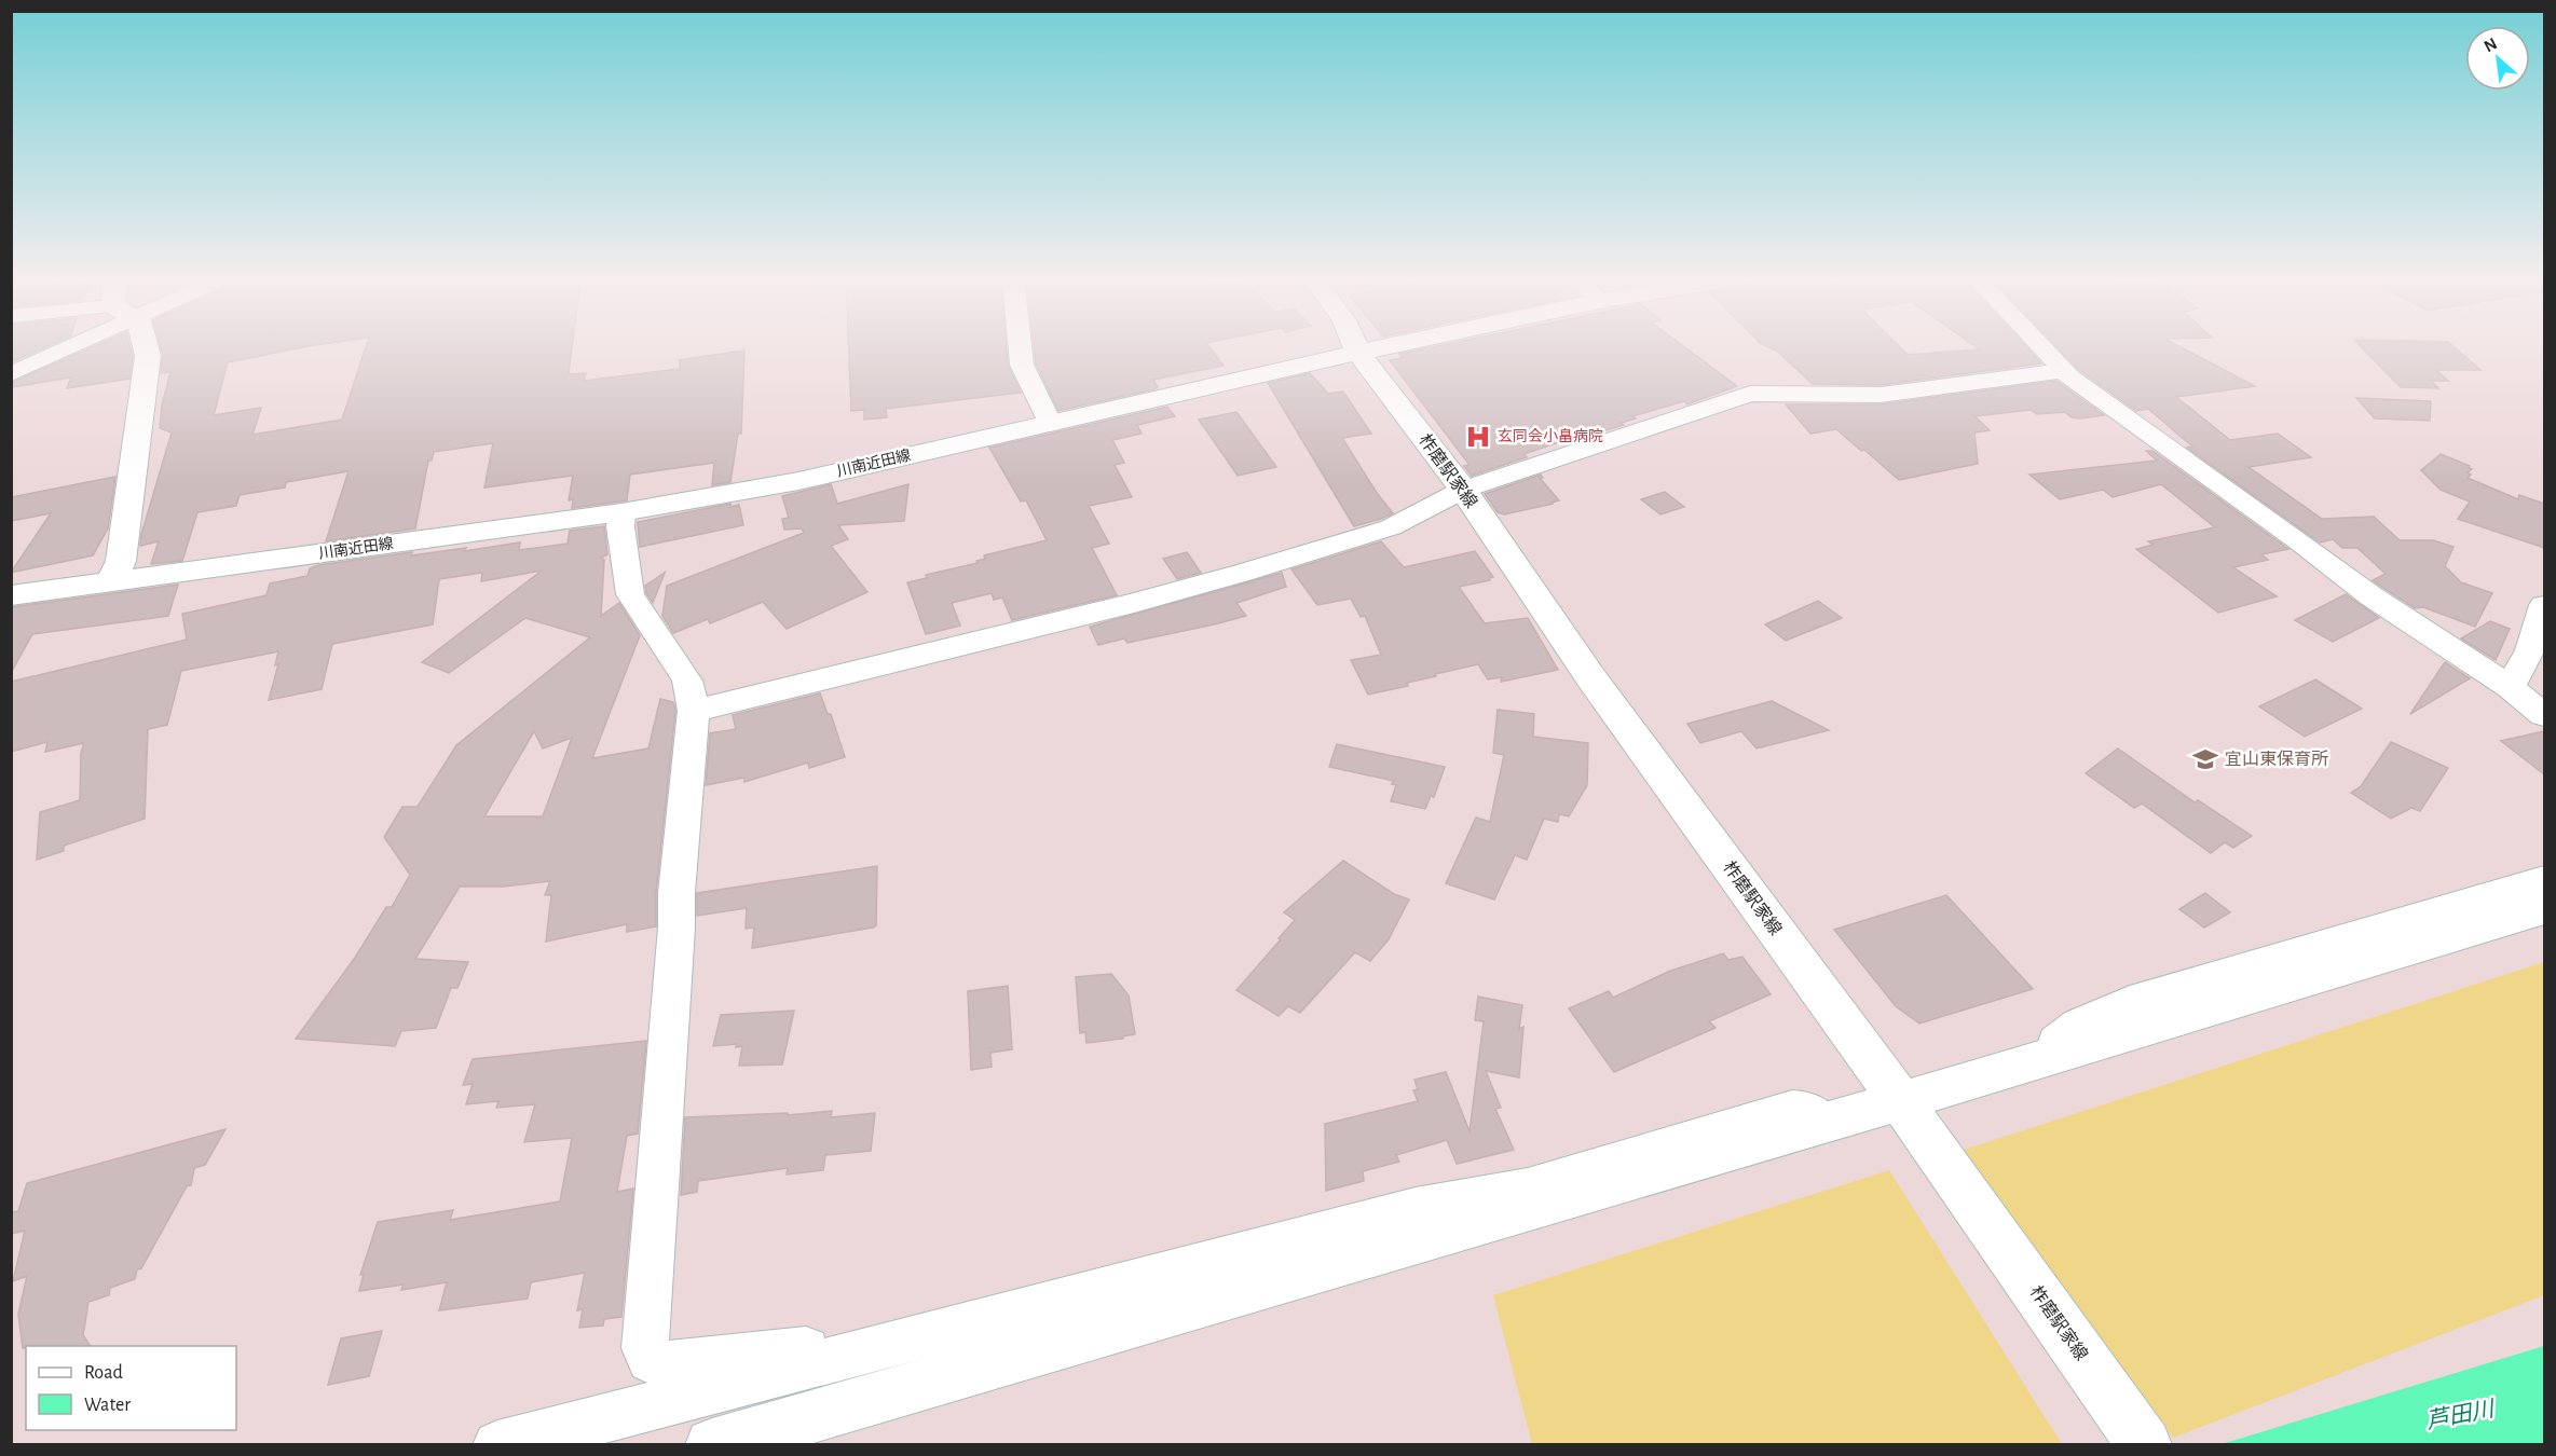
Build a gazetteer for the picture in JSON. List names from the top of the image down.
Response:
{
  "streets": {
    "main road": ["川南近田線", "柞磨駅家線"]
  },
  "crossings": [
    ["川南近田線", "柞磨駅家線"]
  ],
  "water": ["芦田川"],
  "places": {
    "hospital": ["玄同会小畠病院"],
    "school or university": ["宜山東保育所"]
  },
  "legend": ["Road", "Water"],
  "north": "top left"
}
